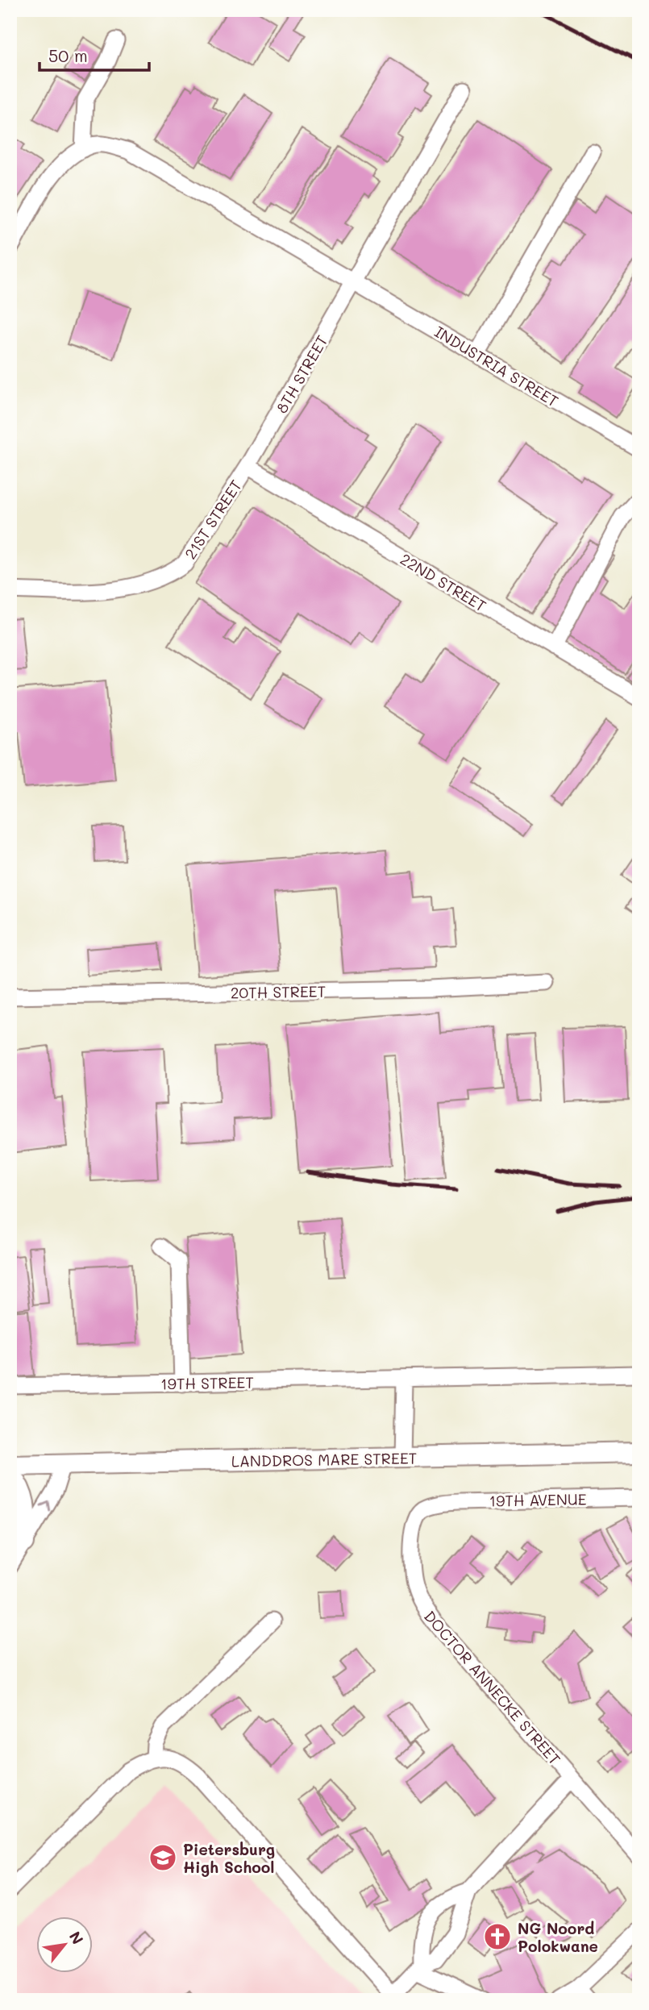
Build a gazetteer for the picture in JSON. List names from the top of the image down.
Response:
{
  "streets": {
    "main road": ["LANDDROS MARE STREET"],
    "street": [
      "INDUSTRIA STREET",
      "8TH STREET",
      "21ST STREET",
      "22ND STREET",
      "20TH STREET",
      "19TH STREET",
      "19TH AVENUE",
      "DOCTOR ANNECKE STREET"
    ]
  },
  "crossings": [
    ["INDUSTRIA STREET", "8TH STREET"],
    ["8TH STREET", "21ST STREET"],
    ["8TH STREET", "22ND STREET"],
    ["21ST STREET", "22ND STREET"],
    ["19TH AVENUE", "DOCTOR ANNECKE STREET"]
  ],
  "places": {
    "school or university": ["Pietersburg High School"],
    "church": ["NG Noord Polokwane"]
  },
  "scale_bar": "50 m",
  "north": "top right"
}
